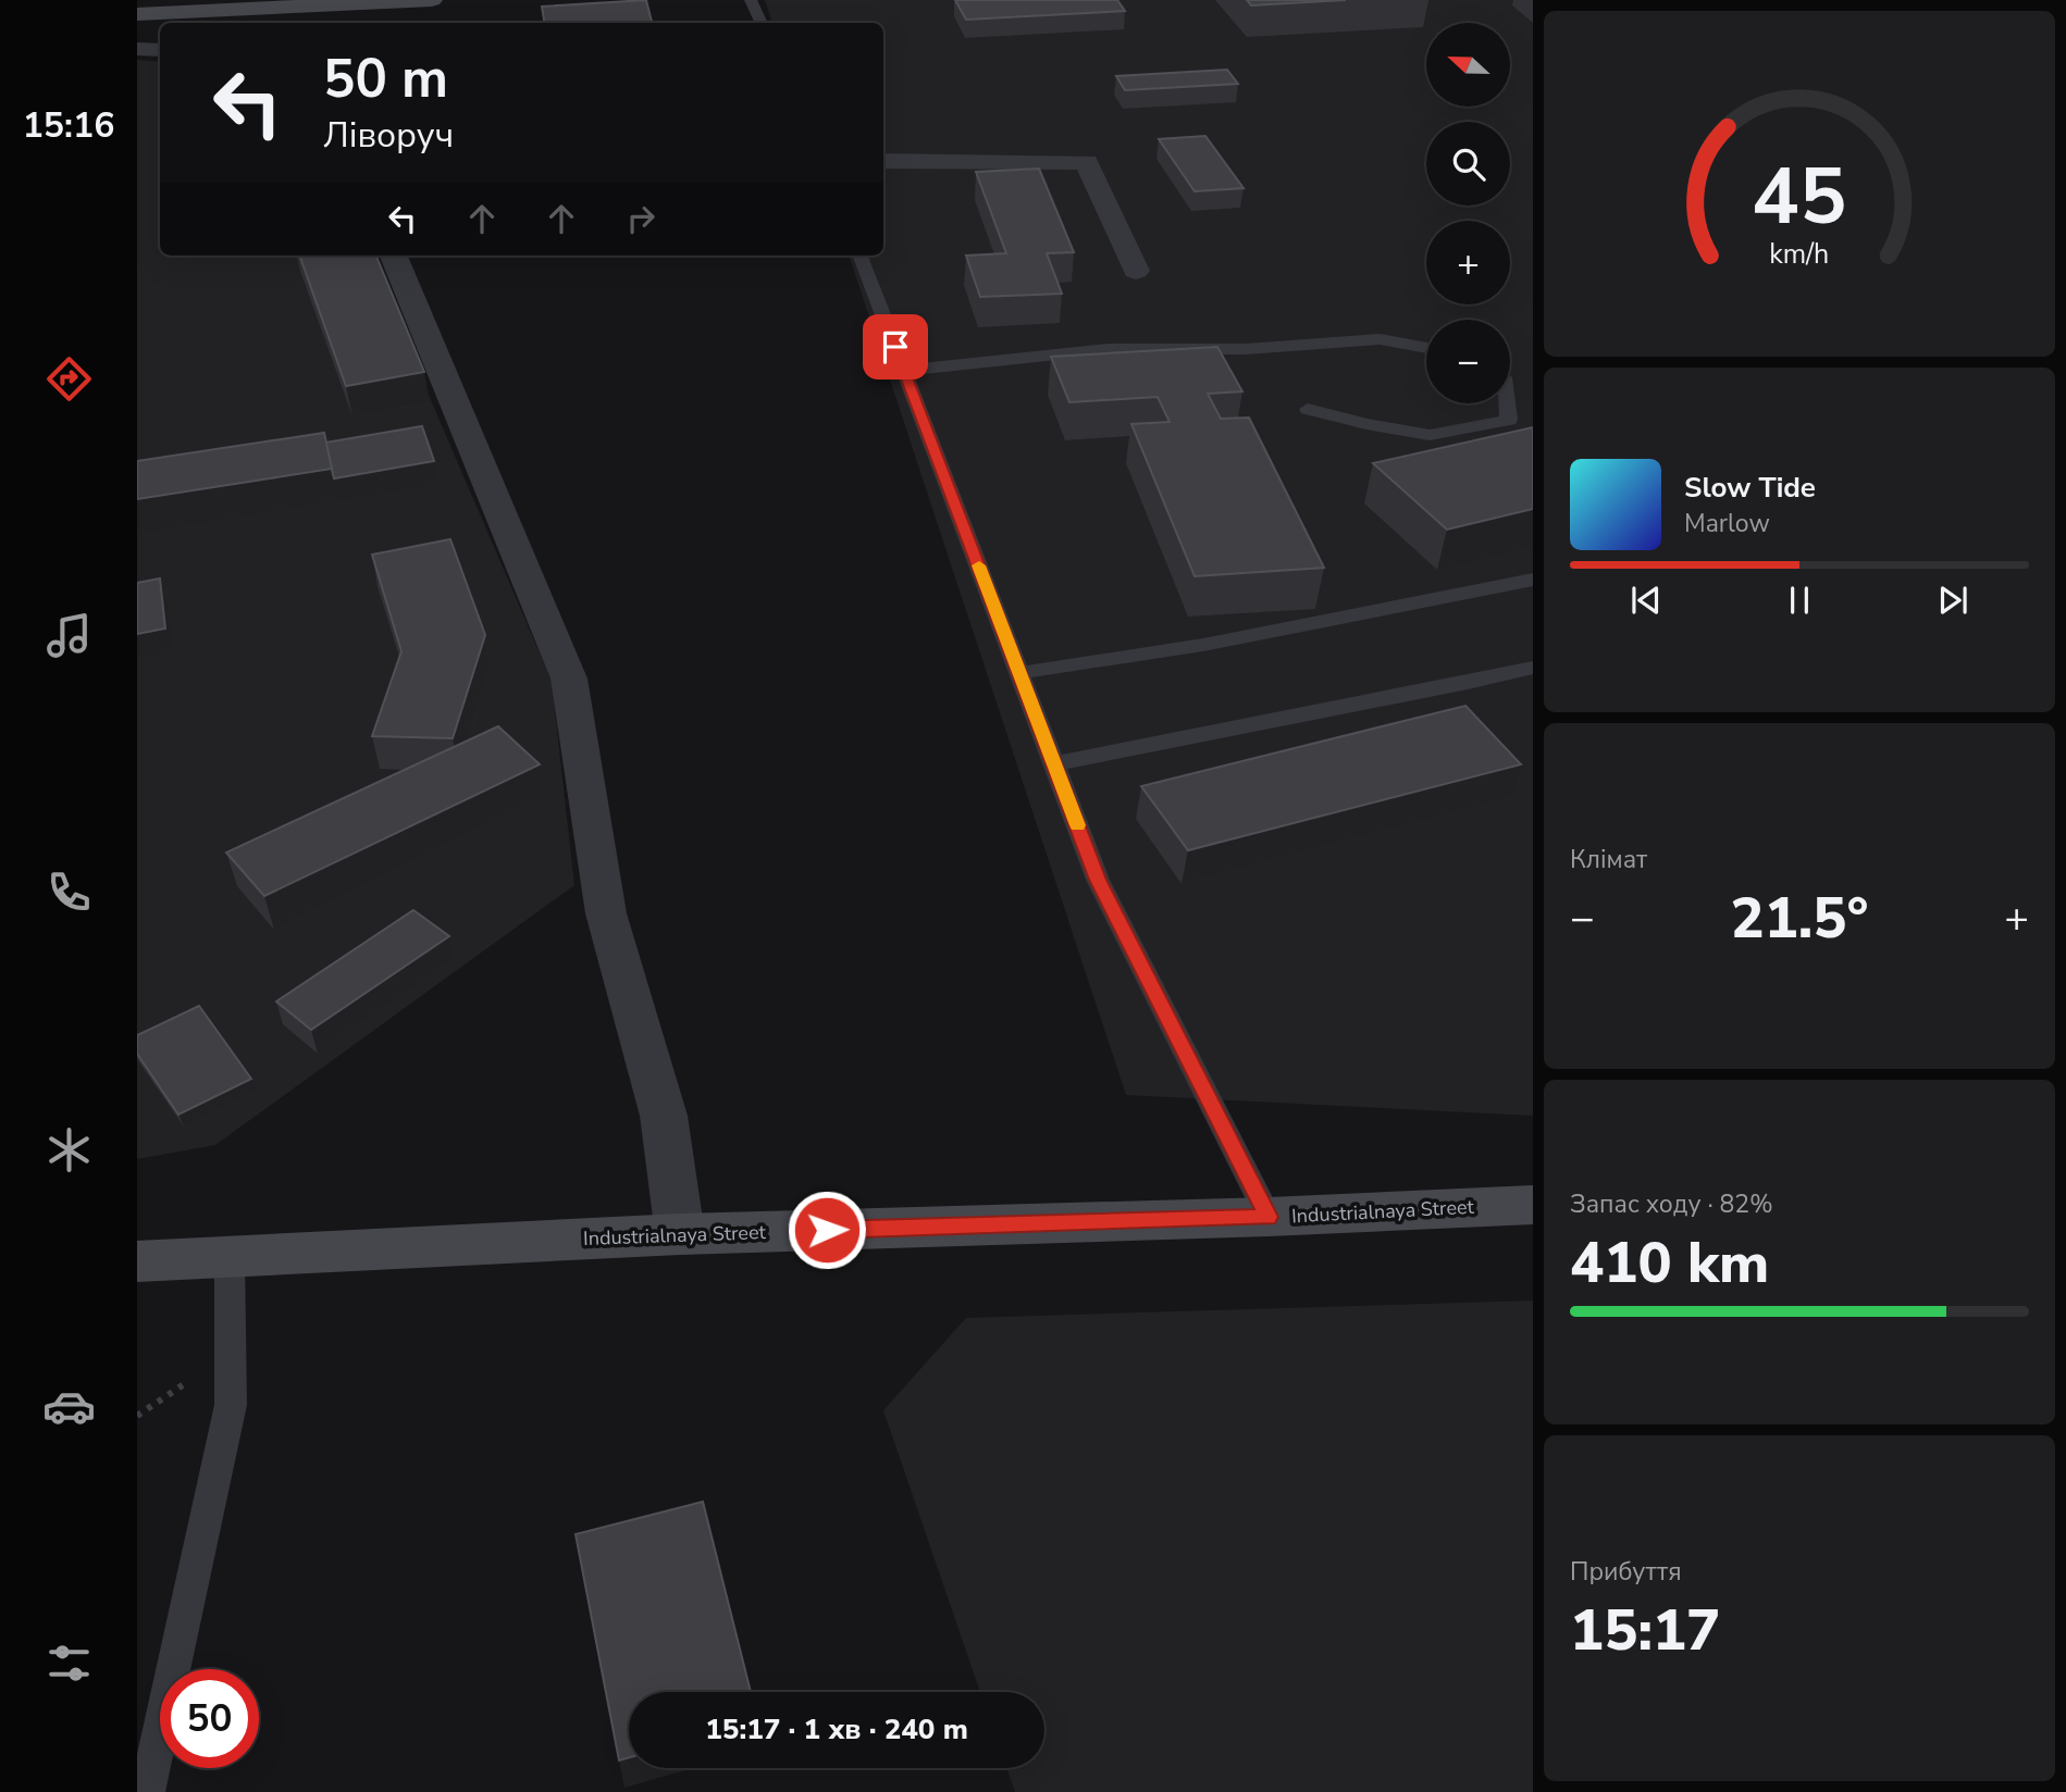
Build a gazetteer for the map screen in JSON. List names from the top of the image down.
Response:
{
  "streets": {
    "main road": ["Industrialnaya Street"]
  },
  "north": "left",
  "page": {
    "tabs": "15:16",
    "map_buttons": ["+", "−"],
    "turn": ["50 m", "Ліворуч"],
    "song": ["Slow Tide", "Marlow"],
    "tile": [
      "Клімат",
      ["Запас ходу · 82%", "410 km"],
      ["Прибуття", "15:17"]
    ],
    "heat": ["−", "21.5°", "+"],
    "limit": "50",
    "trip": "15:17 · 1 хв · 240 m",
    "gauge": ["45", "km/h"]
  }
}
